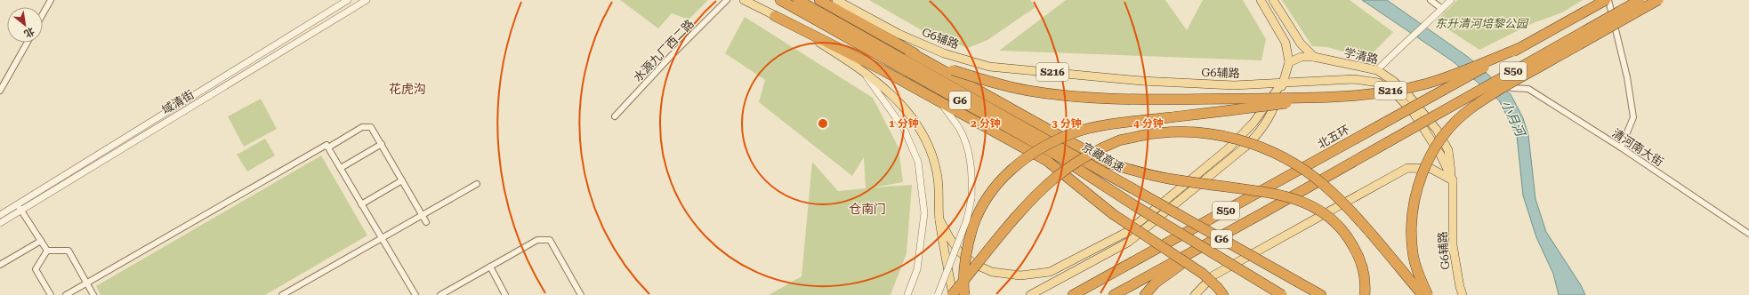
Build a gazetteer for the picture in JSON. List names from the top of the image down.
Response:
{
  "streets": {
    "highway": [
      "S50",
      "G6",
      "北五环",
      "京藏高速"
    ],
    "main road": ["G6辅路", "学清路", "S216"],
    "street": ["水源九厂西二路", "域清街", "清河南大街"]
  },
  "crossings": [
    ["G6辅路", "学清路"]
  ],
  "districts": ["花虎沟", "仓南门"],
  "water": ["小月河"],
  "parks": ["东升清河培黎公园"],
  "north": "bottom right",
  "rings": [
    "1 分钟",
    "2 分钟",
    "3 分钟",
    "4 分钟"
  ]
}
